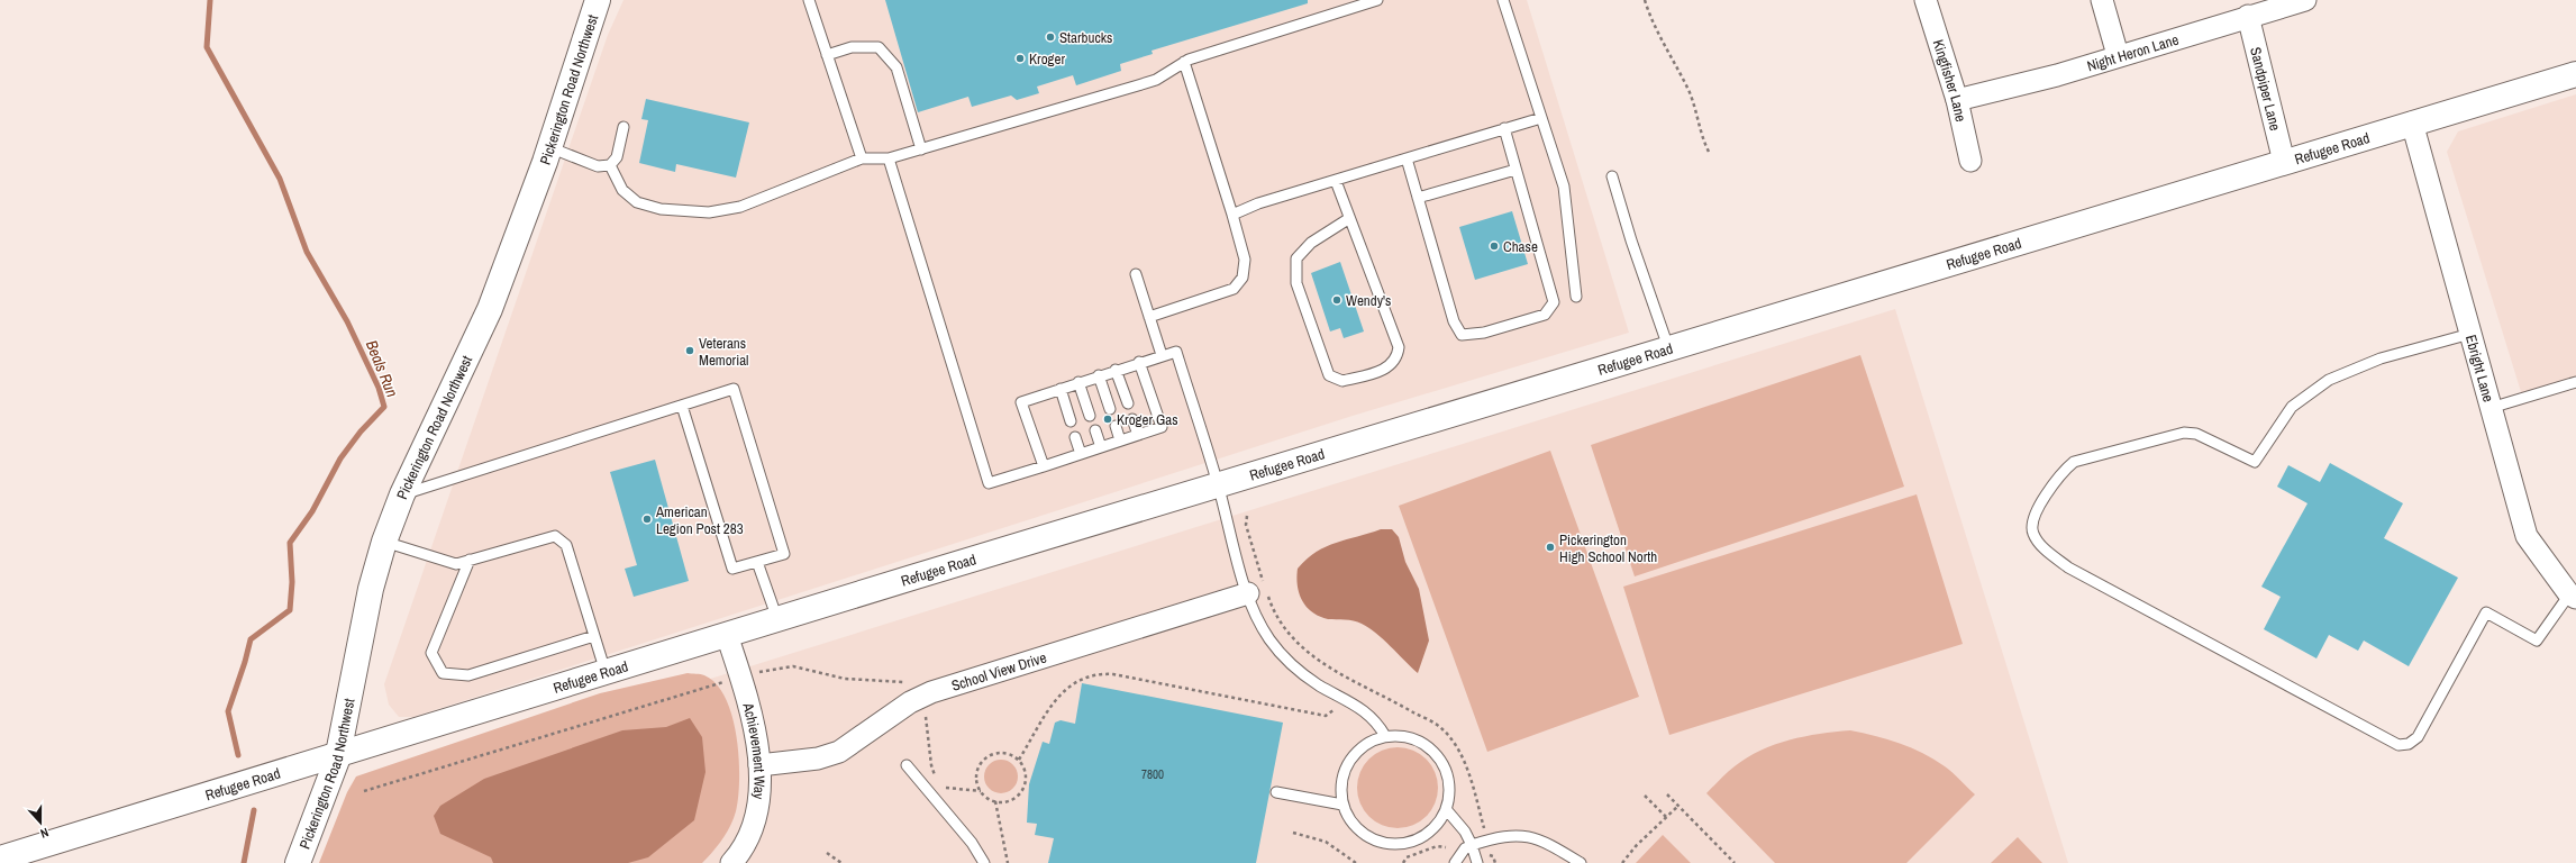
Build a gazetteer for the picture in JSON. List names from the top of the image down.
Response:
{
  "streets": {
    "main road": ["Pickerington Road Northwest", "Refugee Road"],
    "street": [
      "Night Heron Lane",
      "Kingfisher Lane",
      "Sandpiper Lane",
      "Ebright Lane",
      "School View Drive",
      "Achievement Way"
    ]
  },
  "crossings": [
    ["Night Heron Lane", "Kingfisher Lane"],
    ["Night Heron Lane", "Sandpiper Lane"],
    ["Sandpiper Lane", "Refugee Road"],
    ["Pickerington Road Northwest", "Refugee Road"],
    ["Refugee Road", "Ebright Lane"],
    ["Refugee Road", "Achievement Way"],
    ["School View Drive", "Achievement Way"]
  ],
  "water": ["Beals Run"],
  "places": [
    "Starbucks",
    "Kroger",
    "Chase",
    "Wendy's",
    "Veterans Memorial",
    "Kroger Gas",
    "American Legion Post 283",
    "Pickerington High School North"
  ],
  "house_numbers": ["7800"],
  "north": "bottom"
}
